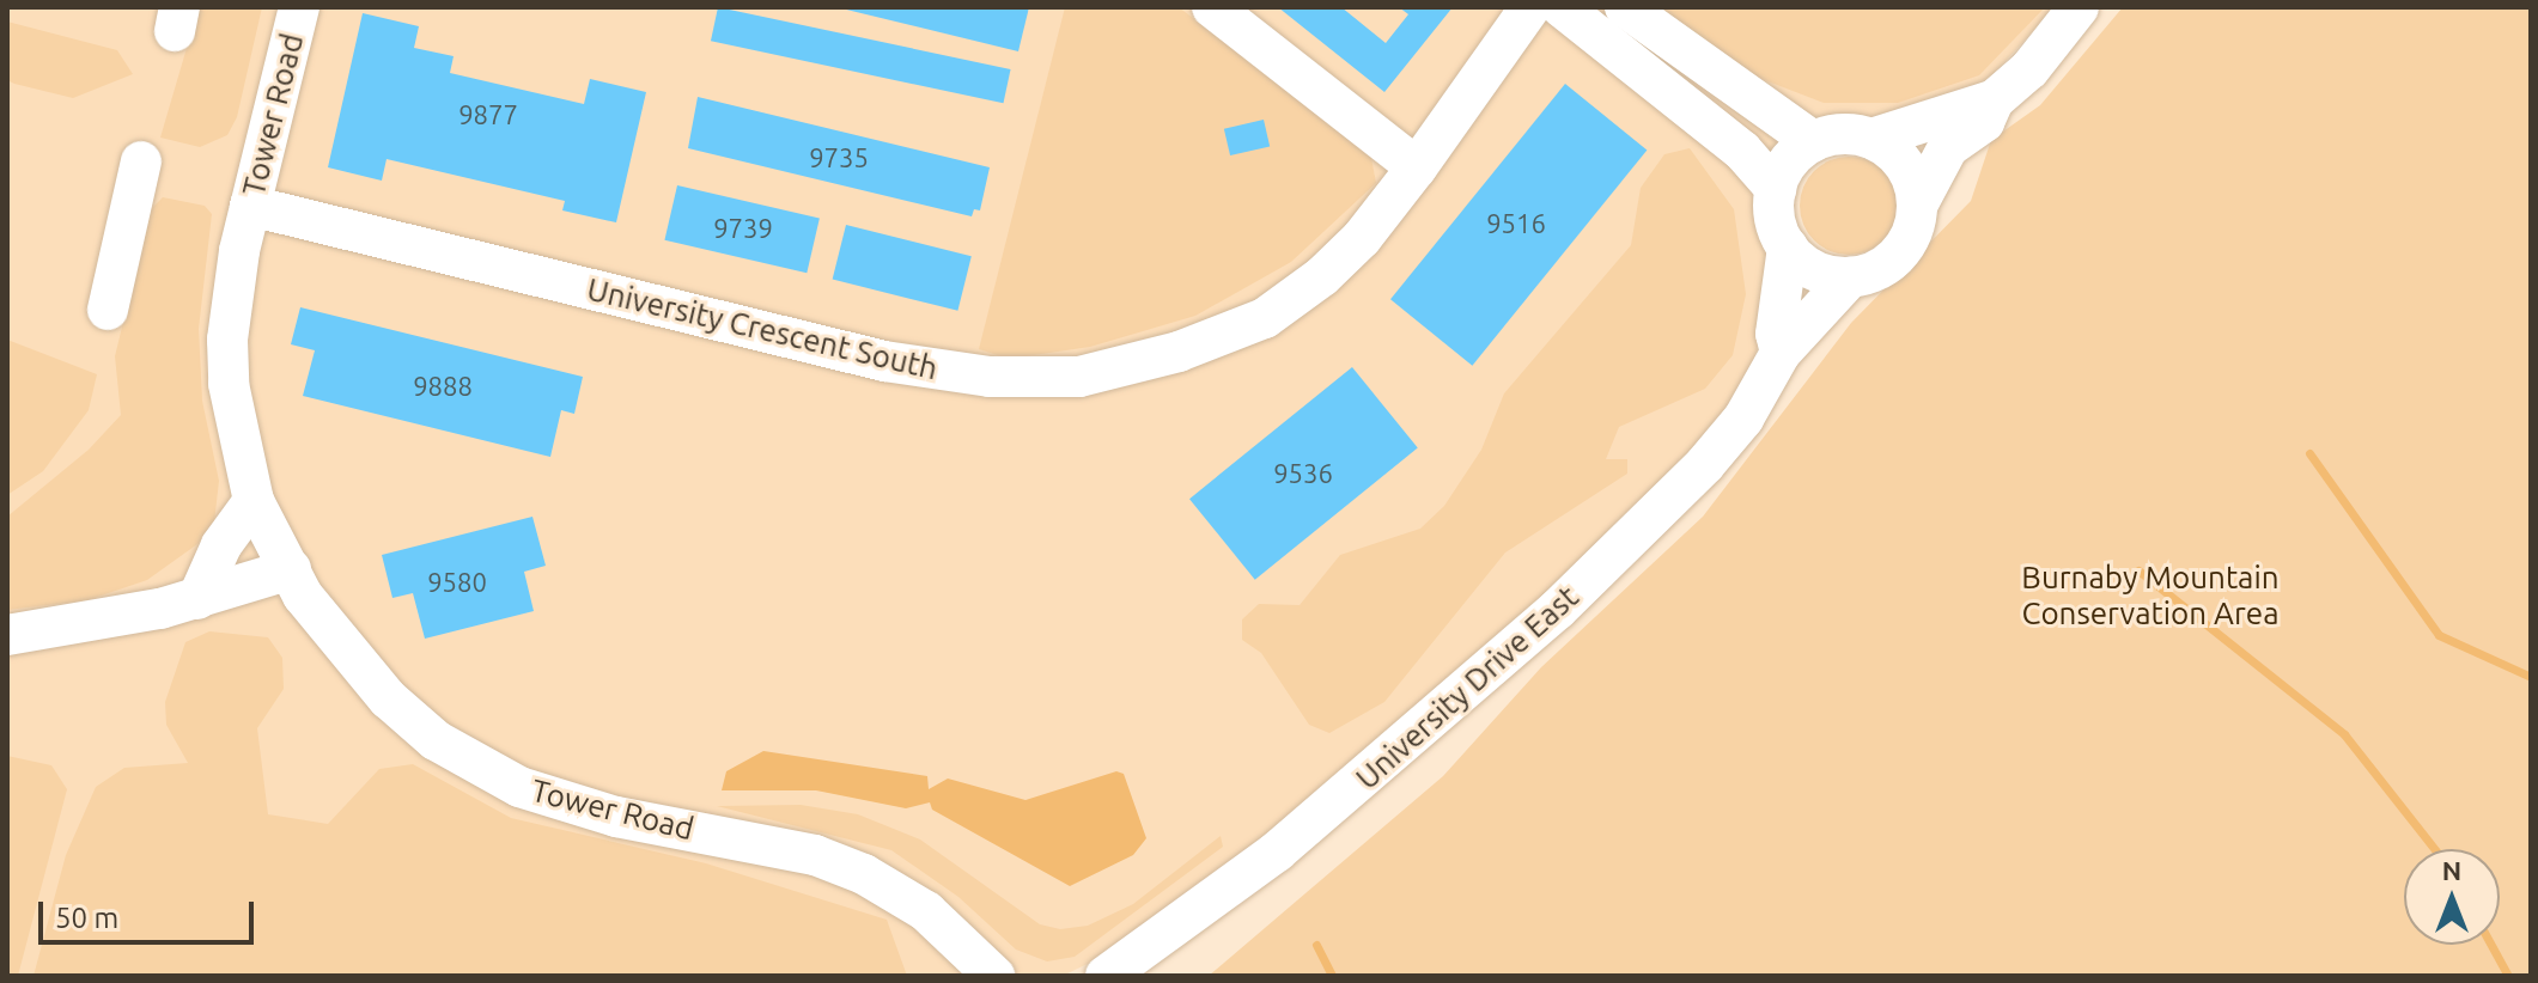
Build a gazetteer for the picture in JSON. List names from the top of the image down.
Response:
{
  "streets": {
    "street": ["Tower Road", "University Crescent South", "University Drive East"]
  },
  "crossings": [
    ["Tower Road", "University Crescent South"]
  ],
  "parks": ["Burnaby Mountain Conservation Area"],
  "house_numbers": [
    "9877",
    "9735",
    "9516",
    "9739",
    "9888",
    "9536",
    "9580"
  ],
  "scale_bar": "50 m",
  "north": "top"
}
